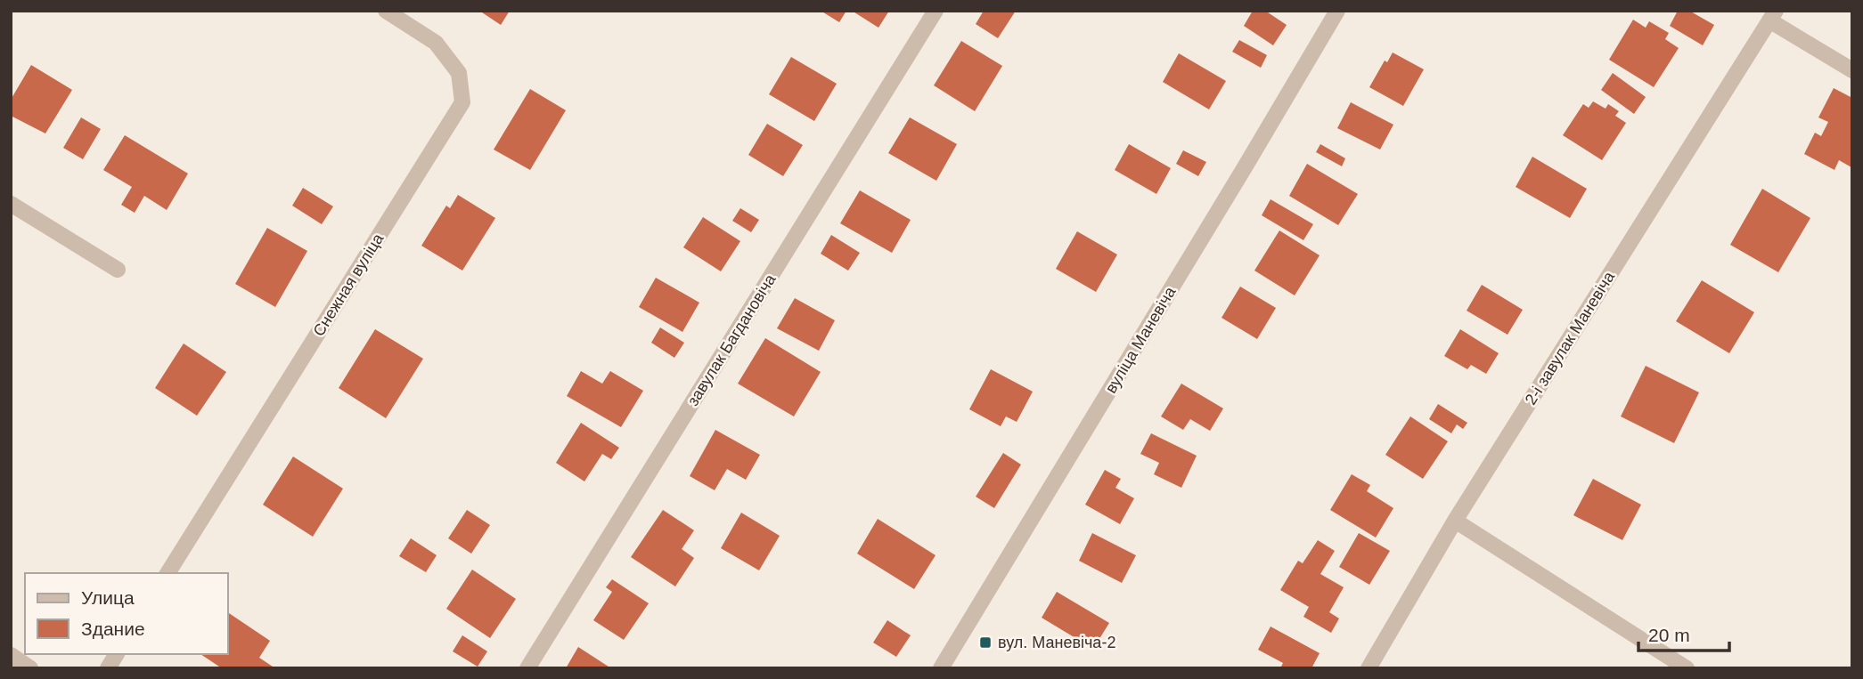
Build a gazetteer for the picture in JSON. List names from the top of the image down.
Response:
{
  "streets": {
    "street": [
      "Снежная вуліца",
      "2-і завулак Маневіча",
      "завулак Багдановіча",
      "вуліца Маневіча"
    ]
  },
  "places": {
    "transit": ["вул. Маневіча-2"]
  },
  "legend": ["Улица", "Здание"],
  "scale_bar": "20 m"
}
